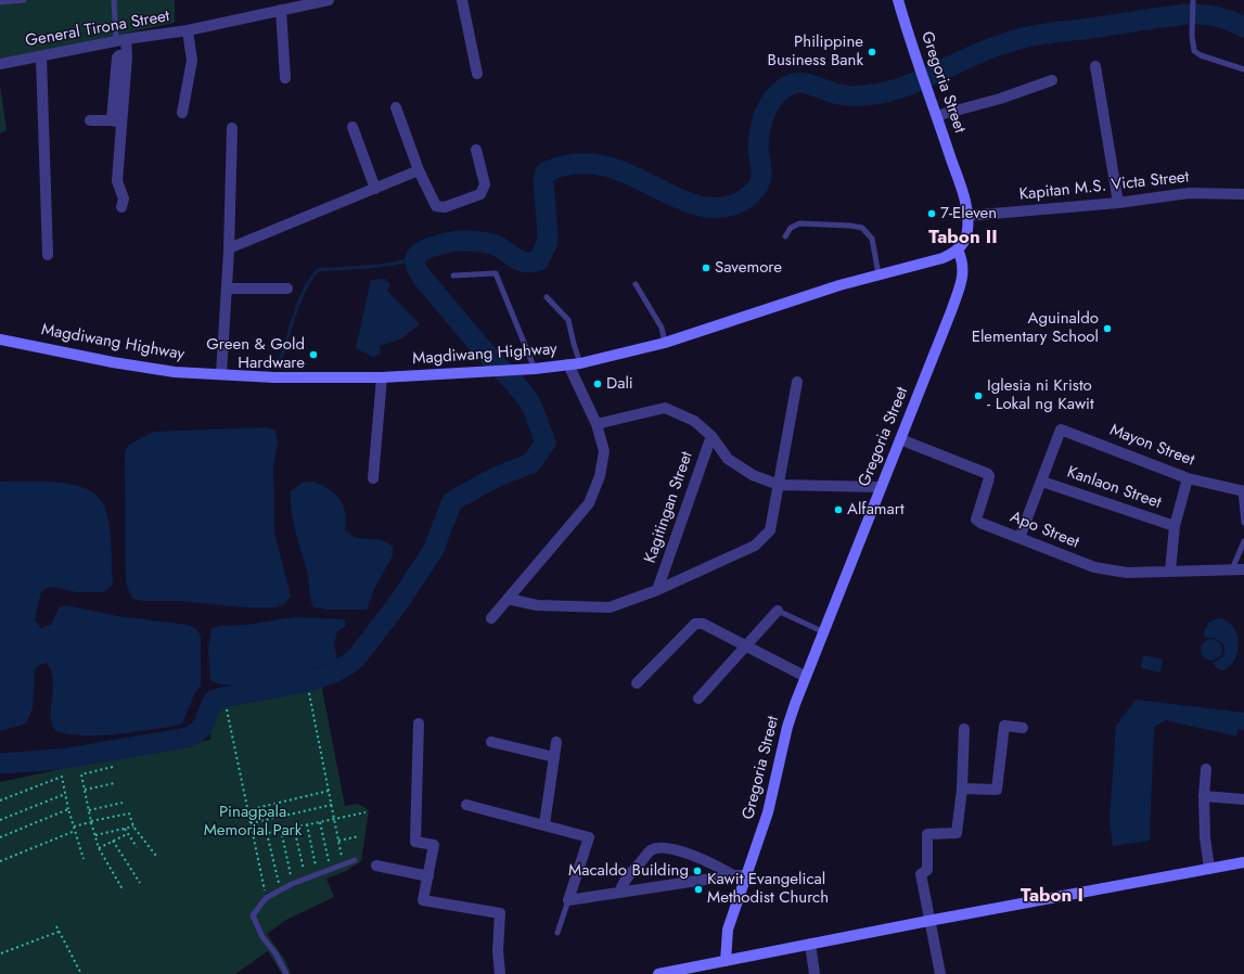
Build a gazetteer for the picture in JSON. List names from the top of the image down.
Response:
{
  "streets": {
    "street": [
      "General Tirona Street",
      "Gregoria Street",
      "Kapitan M.S. Victa Street",
      "Magdiwang Highway",
      "Mayon Street",
      "Kanlaon Street",
      "Kagitingan Street",
      "Apo Street"
    ]
  },
  "crossings": [
    ["Gregoria Street", "Kapitan M.S. Victa Street"],
    ["Gregoria Street", "Magdiwang Highway"],
    ["Gregoria Street", "Apo Street"],
    ["Mayon Street", "Kanlaon Street"],
    ["Mayon Street", "Apo Street"]
  ],
  "districts": ["Tabon II", "Tabon I"],
  "parks": ["Pinagpala Memorial Park"],
  "places": [
    "Philippine Business Bank",
    "7-Eleven",
    "Savemore",
    "Aguinaldo Elementary School",
    "Green & Gold Hardware",
    "Dali",
    "Iglesia ni Kristo - Lokal ng Kawit",
    "Alfamart",
    "Macaldo Building",
    "Kawit Evangelical Methodist Church"
  ]
}
